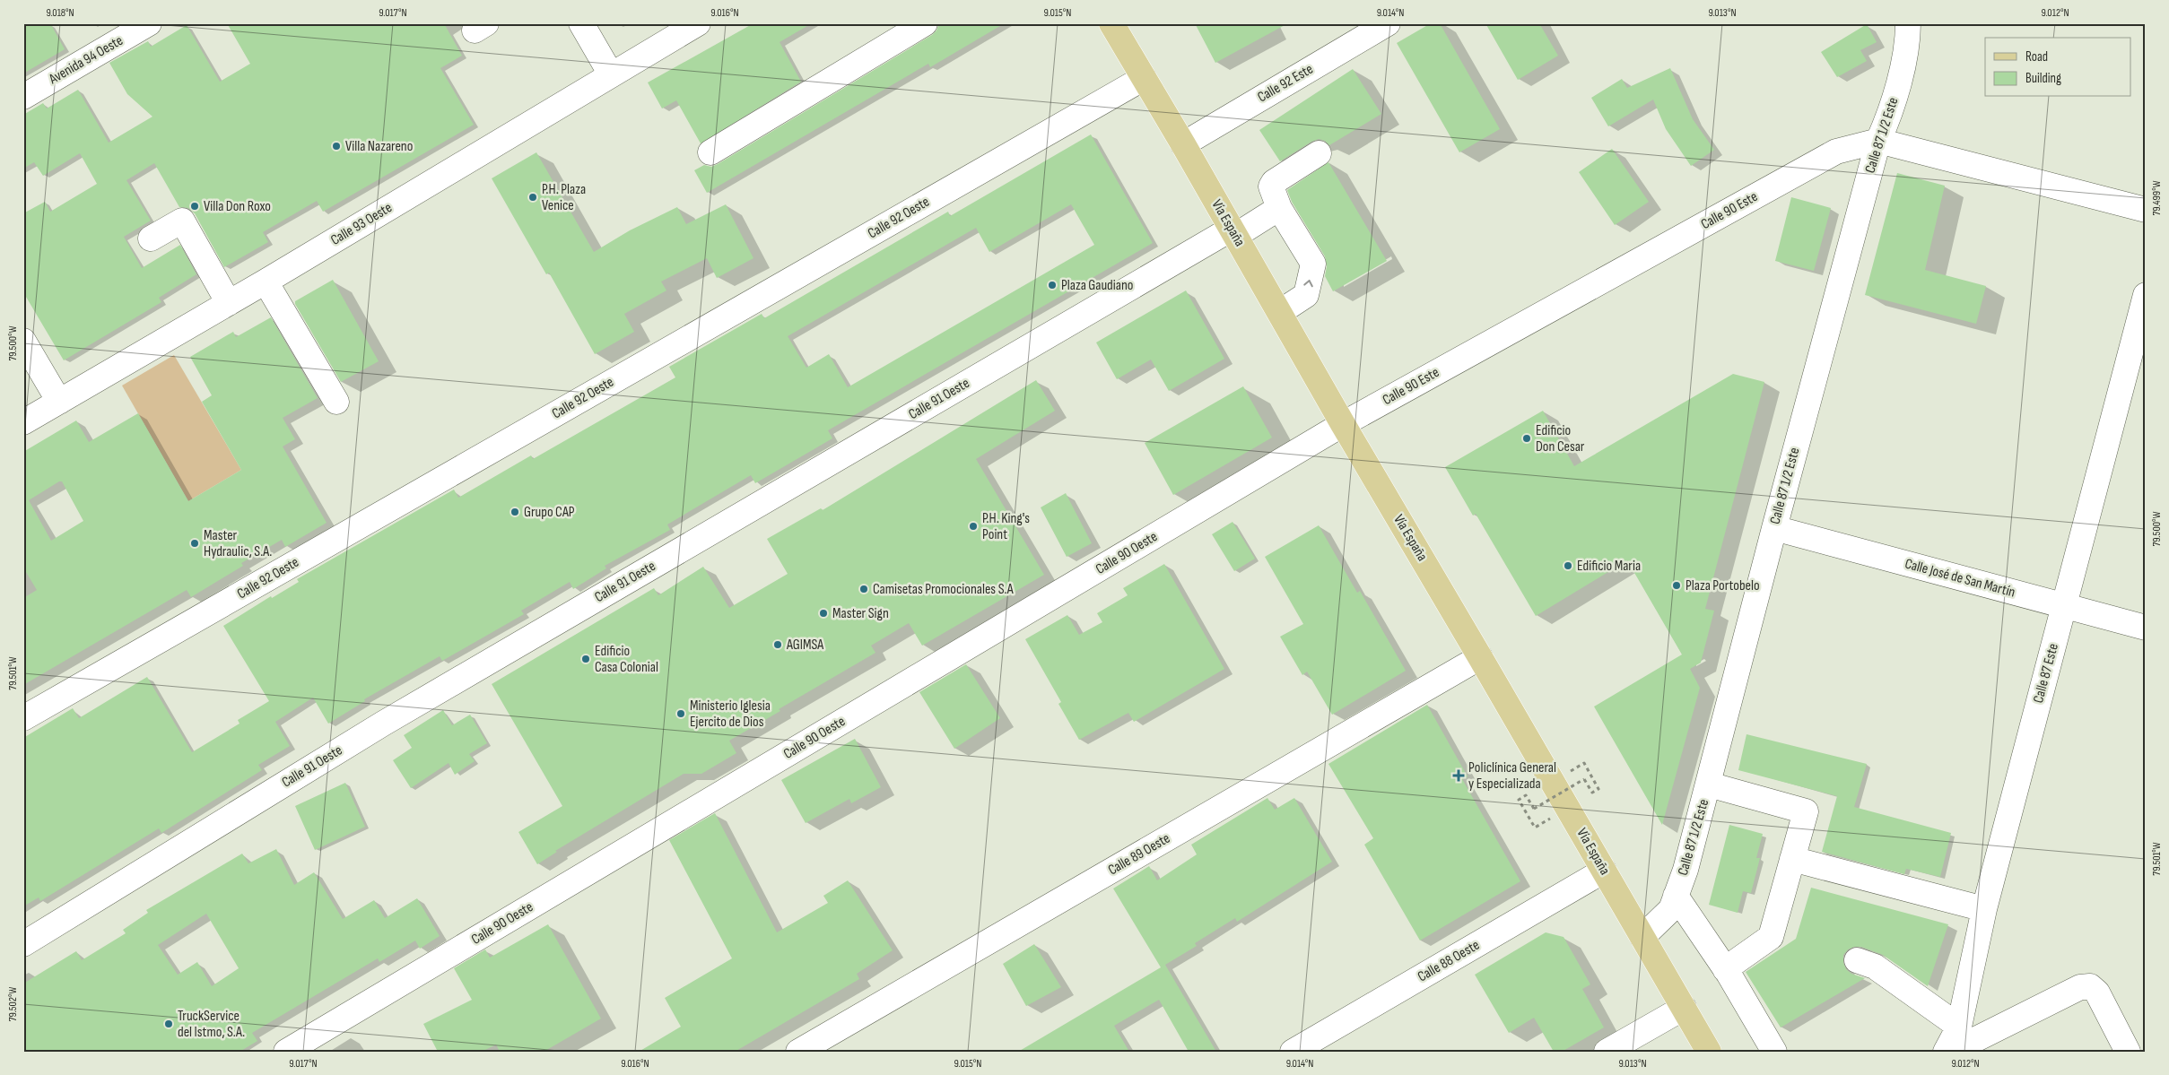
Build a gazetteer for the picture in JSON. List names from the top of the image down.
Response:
{
  "streets": {
    "main road": ["Vía España"],
    "street": [
      "Avenida 94 Oeste",
      "Calle 92 Este",
      "Calle 87 1/2 Este",
      "Calle 90 Este",
      "Calle 92 Oeste",
      "Calle 93 Oeste",
      "Calle 91 Oeste",
      "Calle 90 Oeste",
      "Calle José de San Martín",
      "Calle 87 Este",
      "Calle 89 Oeste",
      "Calle 88 Oeste"
    ]
  },
  "crossings": [
    ["Calle 92 Este", "Vía España"],
    ["Calle 87 1/2 Este", "Calle 90 Este"],
    ["Calle 87 1/2 Este", "Vía España"],
    ["Calle 87 1/2 Este", "Calle José de San Martín"],
    ["Calle 90 Este", "Vía España"],
    ["Calle 90 Este", "Calle 90 Oeste"],
    ["Calle 92 Oeste", "Vía España"],
    ["Vía España", "Calle 91 Oeste"],
    ["Vía España", "Calle 90 Oeste"],
    ["Vía España", "Calle 89 Oeste"],
    ["Vía España", "Calle 88 Oeste"],
    ["Calle José de San Martín", "Calle 87 Este"]
  ],
  "places": {
    "other": [
      "Villa Nazareno",
      "P.H. Plaza Venice",
      "Villa Don Roxo",
      "Plaza Gaudiano",
      "Edificio Don Cesar",
      "Grupo CAP",
      "P.H. King's Point",
      "Master Hydraulic, S.A.",
      "Edificio Maria",
      "Plaza Portobelo",
      "Camisetas Promocionales S.A",
      "Master Sign",
      "AGIMSA",
      "Edificio Casa Colonial",
      "Ministerio Iglesia Ejercito de Dios",
      "TruckService del Istmo, S.A."
    ],
    "health": ["Policlínica General y Especializada"]
  },
  "legend": ["Road", "Building"],
  "coordinates": [
    "9.018°N",
    "9.017°N",
    "9.016°N",
    "9.015°N",
    "9.014°N",
    "9.013°N",
    "9.012°N",
    "79.499°W",
    "79.500°W",
    "79.501°W",
    "79.502°W"
  ]
}
